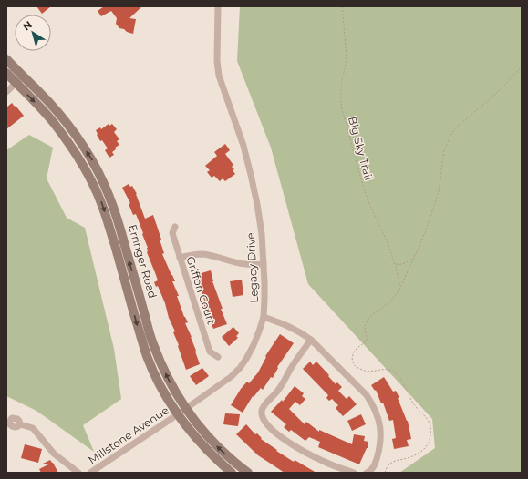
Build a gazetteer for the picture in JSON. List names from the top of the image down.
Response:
{
  "streets": {
    "main road": ["Erringer Road"],
    "street": ["Legacy Drive", "Griffon Court", "Millstone Avenue"],
    "path": ["Big Sky Trail"]
  },
  "crossings": [
    ["Erringer Road", "Legacy Drive"],
    ["Erringer Road", "Millstone Avenue"],
    ["Legacy Drive", "Millstone Avenue"]
  ],
  "north": "top left"
}
